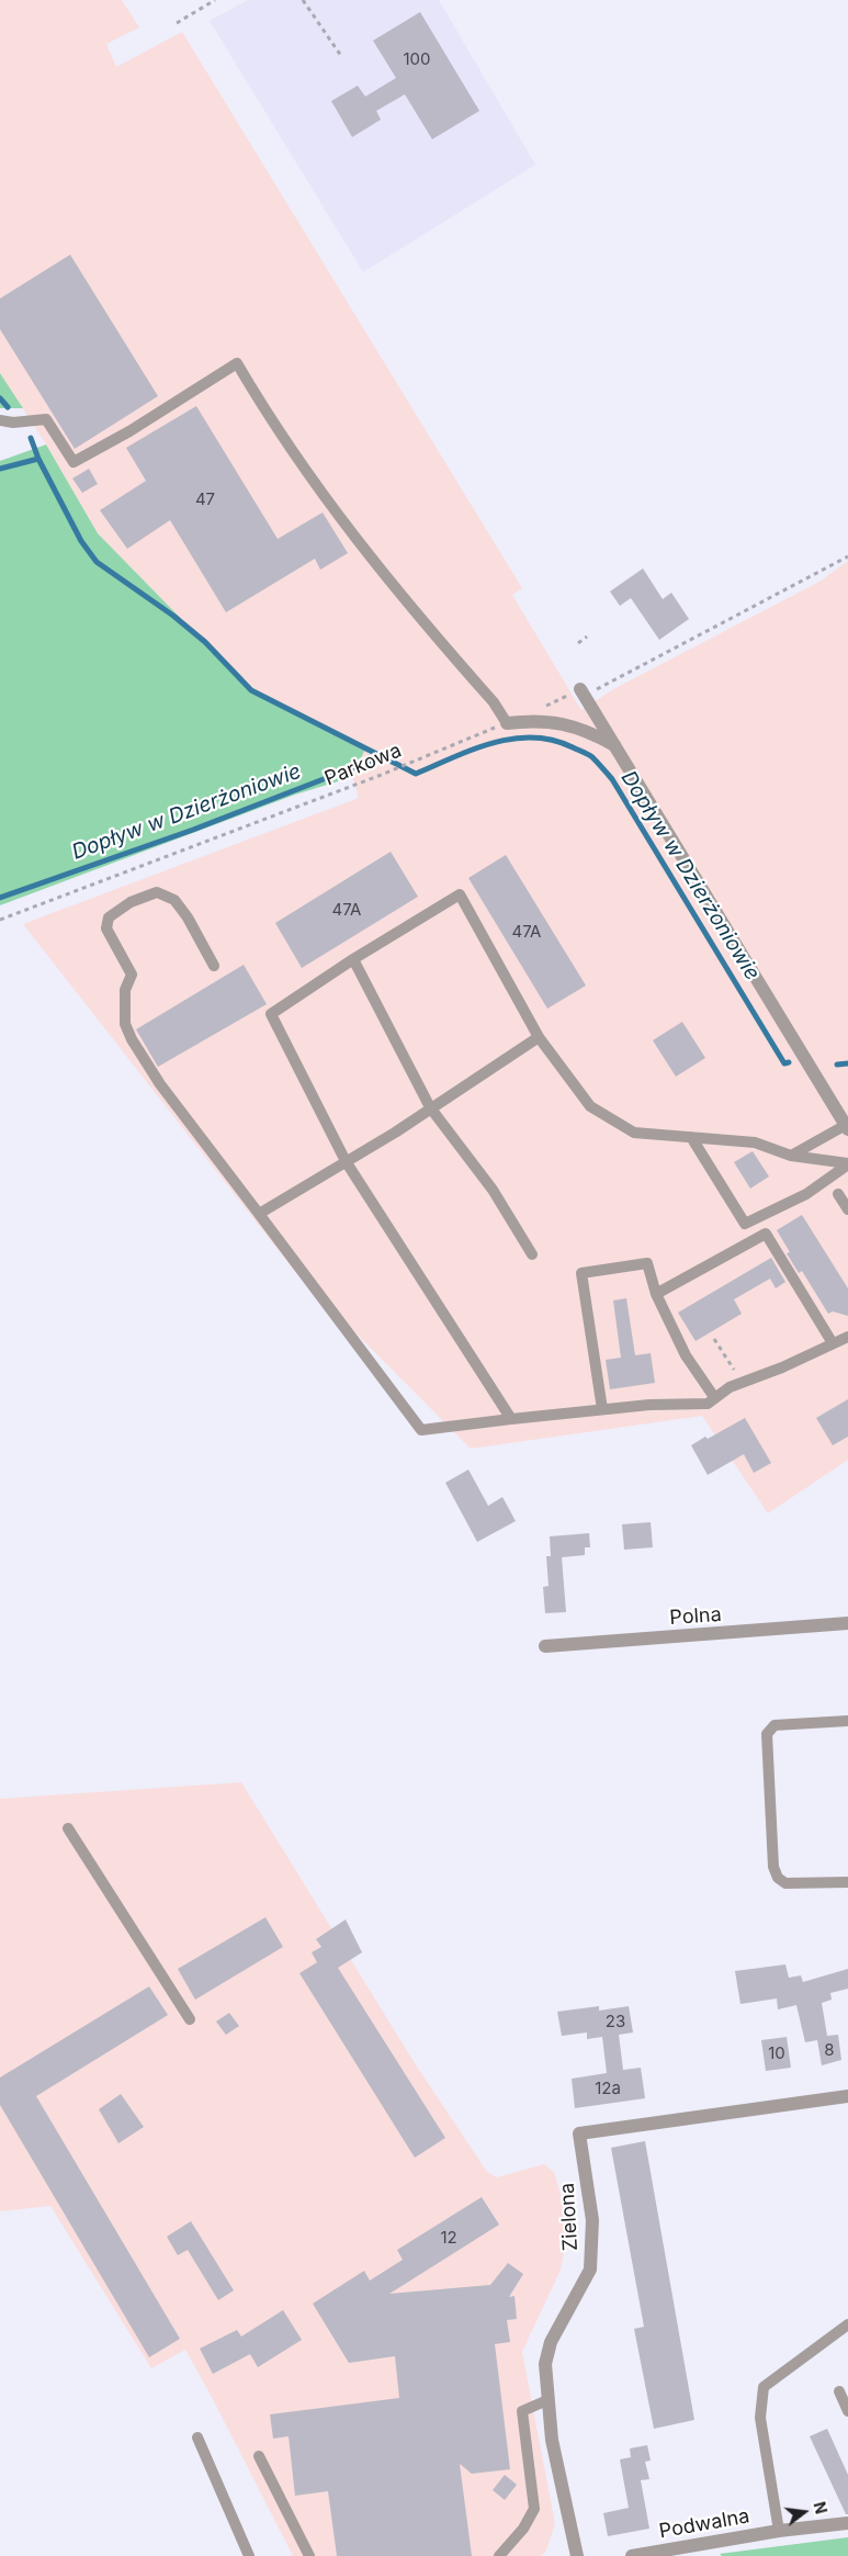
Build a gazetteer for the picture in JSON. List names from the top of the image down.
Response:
{
  "streets": {
    "street": ["Polna", "Zielona", "Podwalna"],
    "path": ["Parkowa"]
  },
  "water": ["Dopływ w Dzierżoniowie"],
  "house_numbers": [
    "100",
    "47",
    "47A",
    "47A",
    "23",
    "8",
    "10",
    "12a",
    "12"
  ],
  "north": "right"
}
